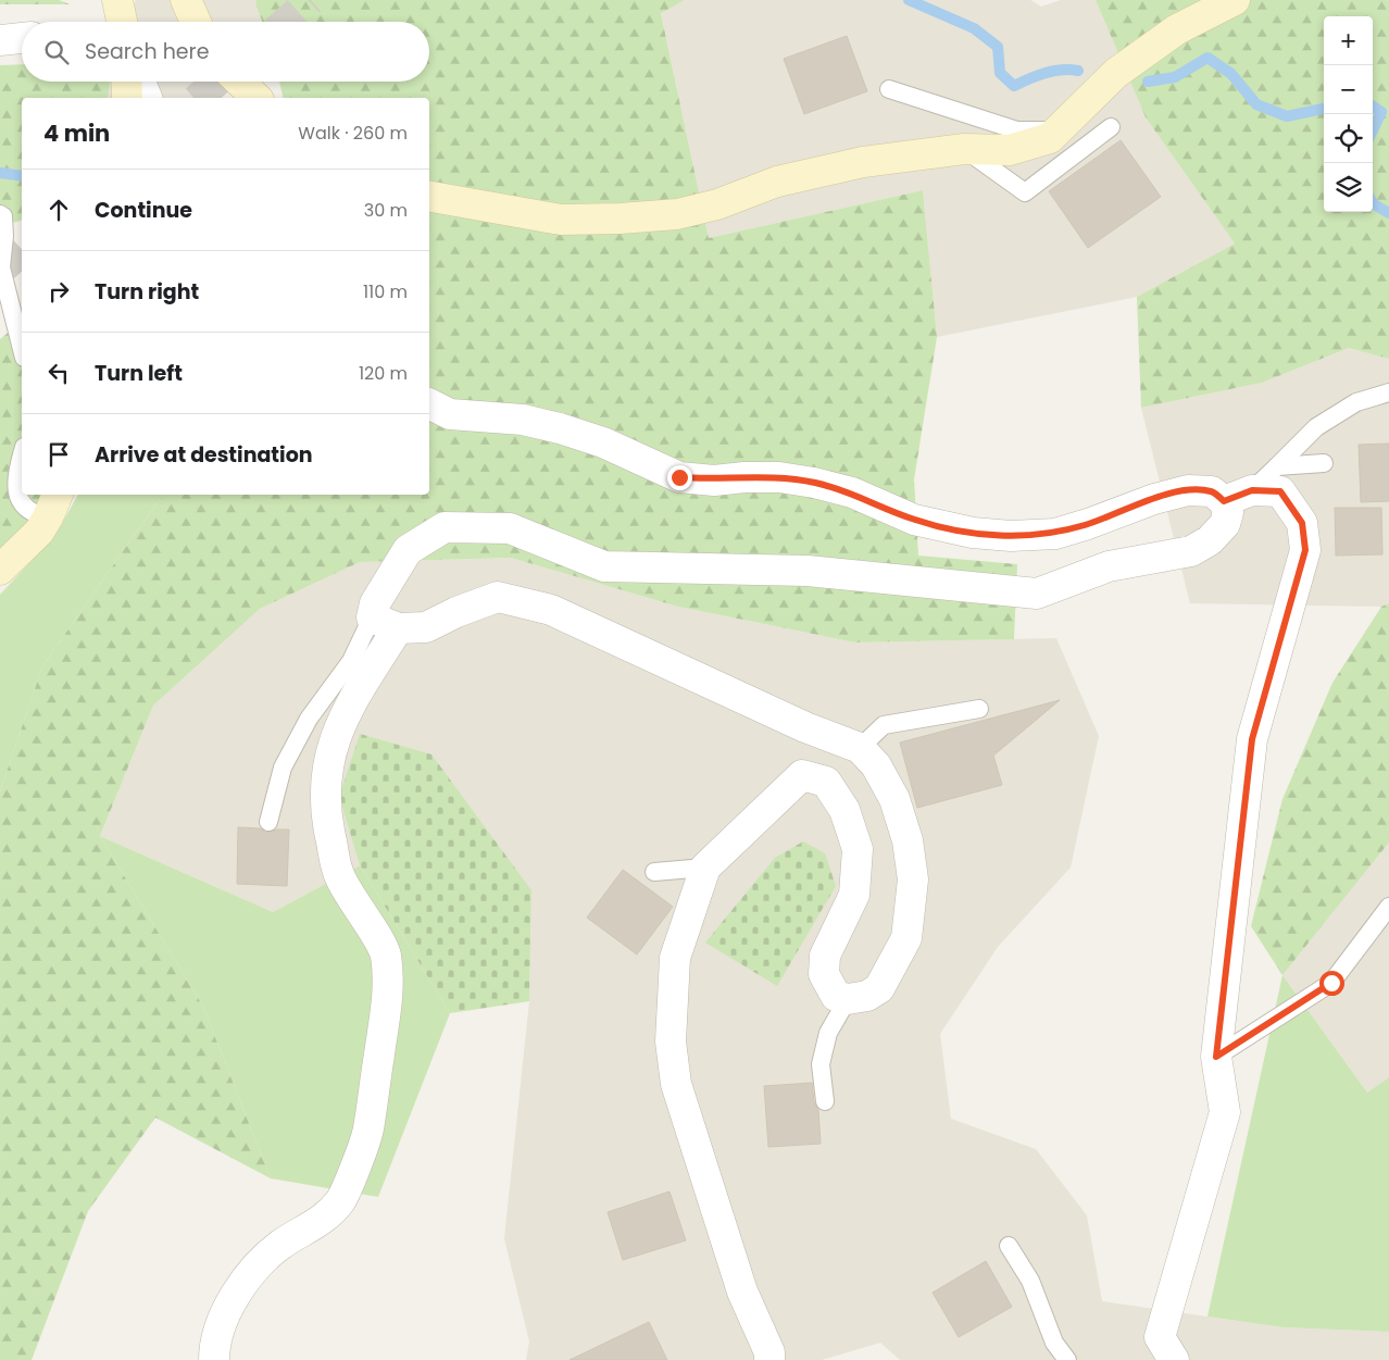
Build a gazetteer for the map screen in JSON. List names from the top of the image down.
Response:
{
  "page": {
    "map_buttons": ["+", "−"],
    "search": "Search here",
    "heading": ["4 min", "Walk · 260 m"],
    "list": [
      ["Continue", "30 m"],
      ["Turn right", "110 m"],
      ["Turn left", "120 m"],
      "Arrive at destination"
    ]
  }
}
